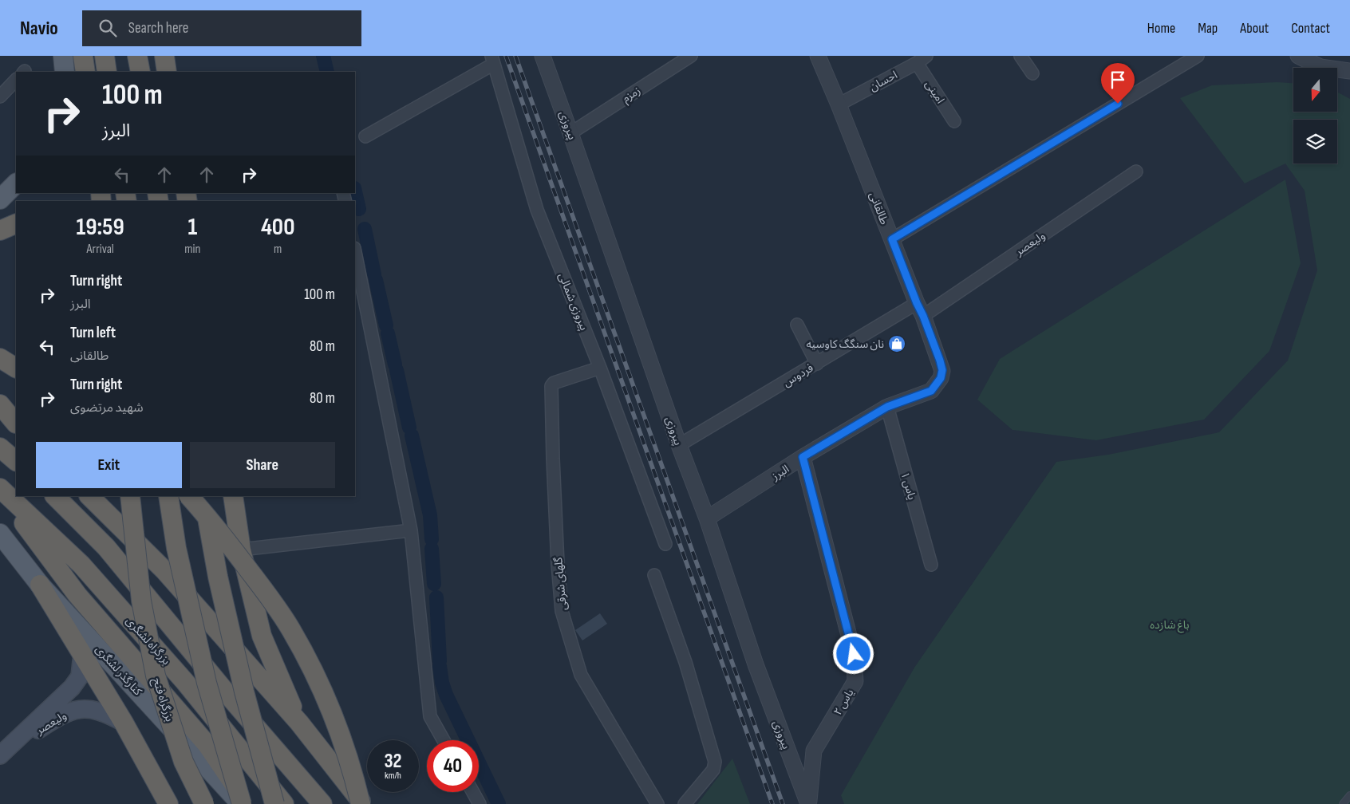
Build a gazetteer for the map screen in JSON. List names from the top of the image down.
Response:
{
  "streets": {
    "highway": ["بزرگراه لشگری", "بزرگراه فتح"],
    "main road": ["ولیعصر", "کنارگذر لشگری"],
    "street": [
      "احسان",
      "امینی",
      "زمزم",
      "پیروزی",
      "طالقانی",
      "پیروزی شمالی",
      "فردوس",
      "البرز",
      "یاس ۱",
      "گلهای شرقی",
      "یاس ۲"
    ]
  },
  "crossings": [
    ["احسان", "امینی"],
    ["احسان", "طالقانی"],
    ["زمزم", "پیروزی"],
    ["پیروزی", "فردوس"],
    ["پیروزی", "البرز"],
    ["پیروزی", "یاس ۲"],
    ["طالقانی", "ولیعصر"],
    ["طالقانی", "فردوس"],
    ["طالقانی", "البرز"],
    ["ولیعصر", "فردوس"],
    ["پیروزی شمالی", "گلهای شرقی"],
    ["البرز", "یاس ۱"],
    ["البرز", "یاس ۲"]
  ],
  "parks": ["باغ شازده"],
  "places": {
    "shop": ["نان سنگگ کاوسیه"]
  },
  "north": "bottom",
  "page": {
    "header": "Navio",
    "search": "Search here",
    "nav": [
      "Home",
      "Map",
      "About",
      "Contact"
    ],
    "turn": ["100 m", "البرز"],
    "eta": [
      "19:59",
      "Arrival",
      "1",
      "min",
      "400",
      "m"
    ],
    "list": [
      {
        "name": "Turn right",
        "note": "البرز",
        "value": "100 m"
      },
      {
        "name": "Turn left",
        "note": "طالقانی",
        "value": "80 m"
      },
      {
        "name": "Turn right",
        "note": "شهید مرتضوی",
        "value": "80 m"
      }
    ],
    "buttons": ["Exit", "Share"],
    "speed": "32 km/h",
    "limit": "40"
  }
}
